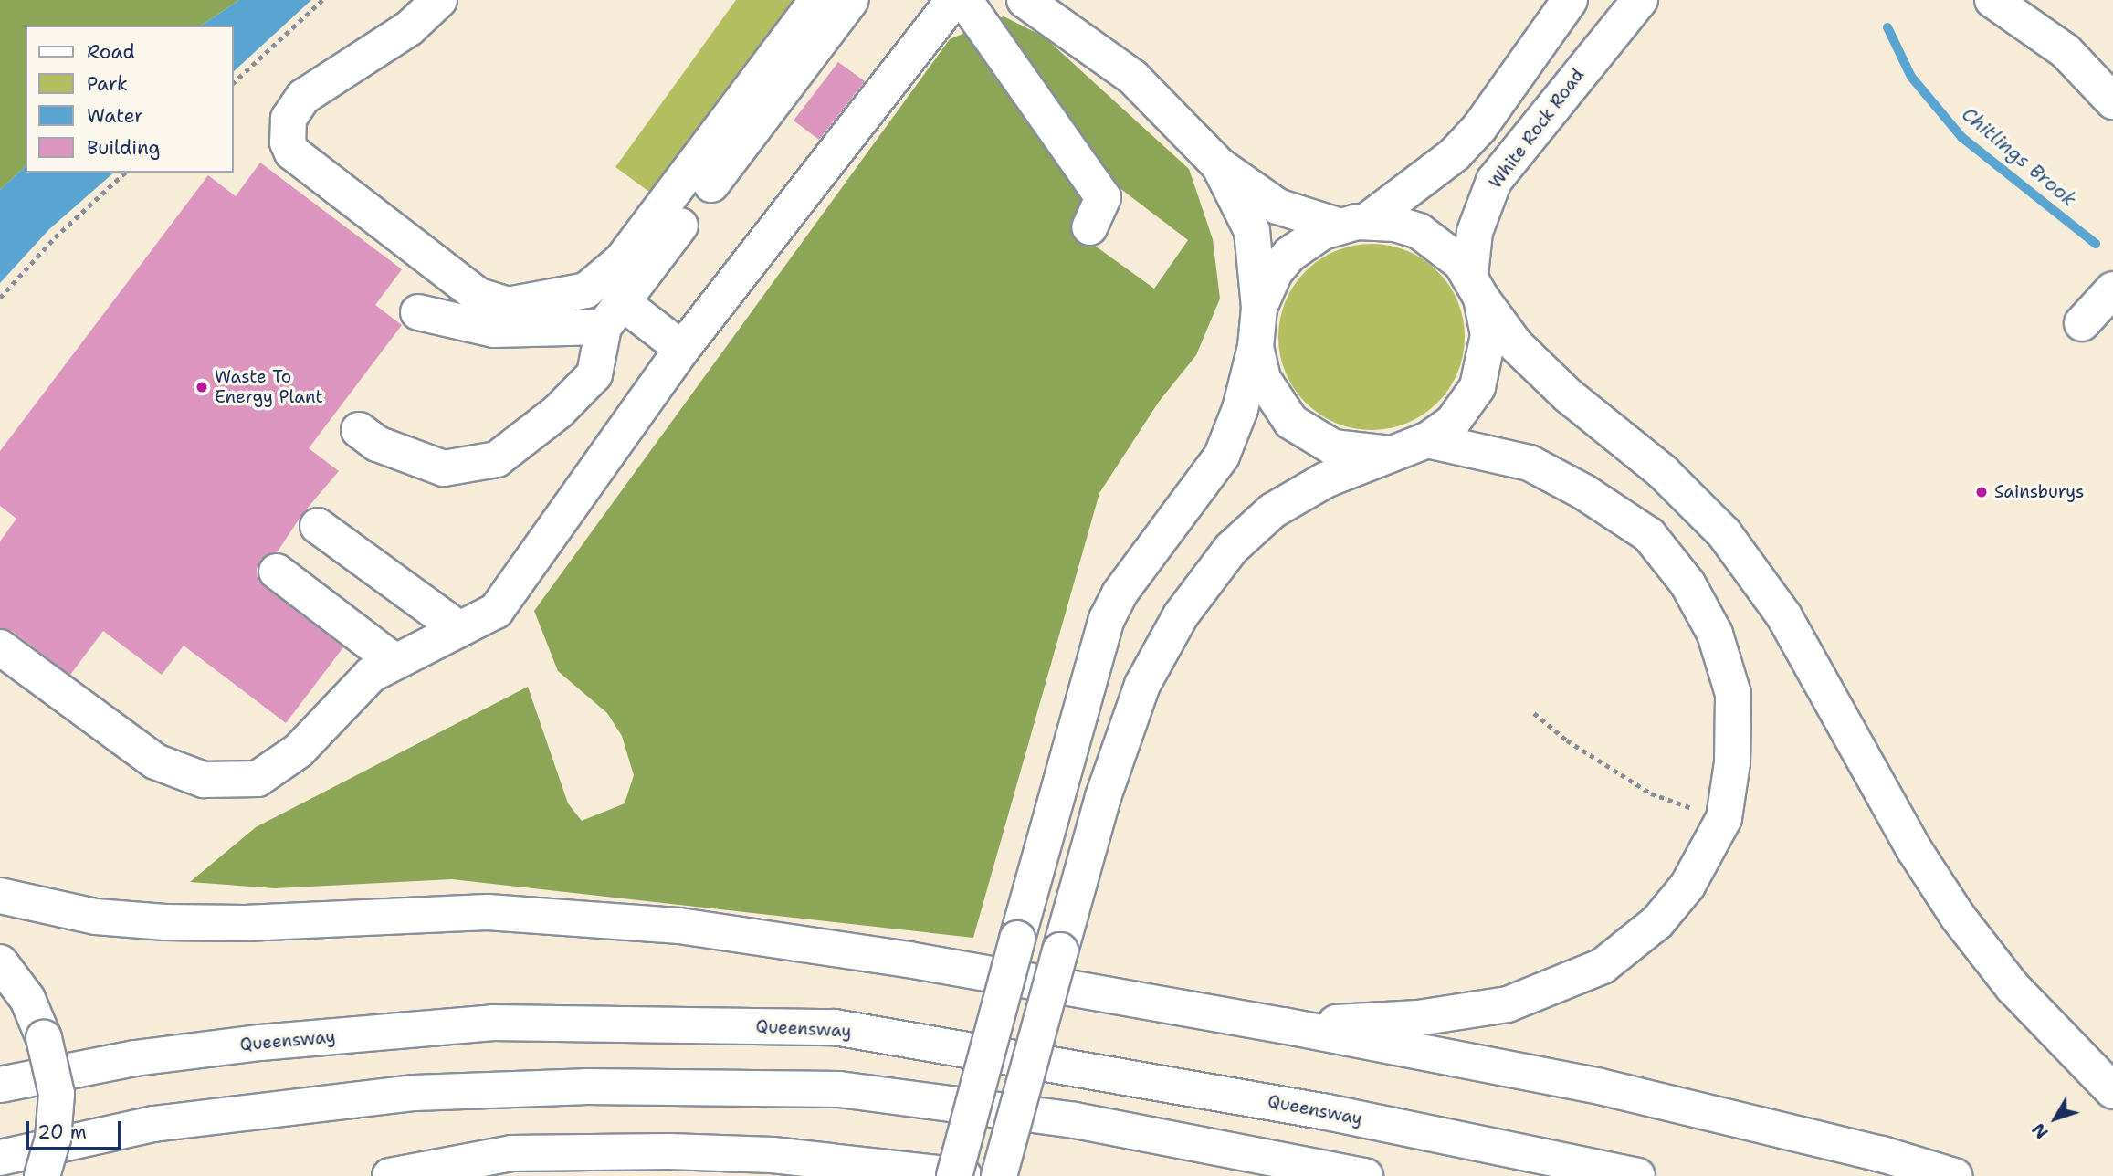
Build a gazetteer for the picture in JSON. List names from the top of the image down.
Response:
{
  "streets": {
    "main road": ["White Rock Road", "Queensway"]
  },
  "water": ["Chitlings Brook"],
  "places": ["Waste To Energy Plant", "Sainsburys"],
  "legend": [
    "Road",
    "Park",
    "Water",
    "Building"
  ],
  "scale_bar": "20 m",
  "north": "bottom left"
}
